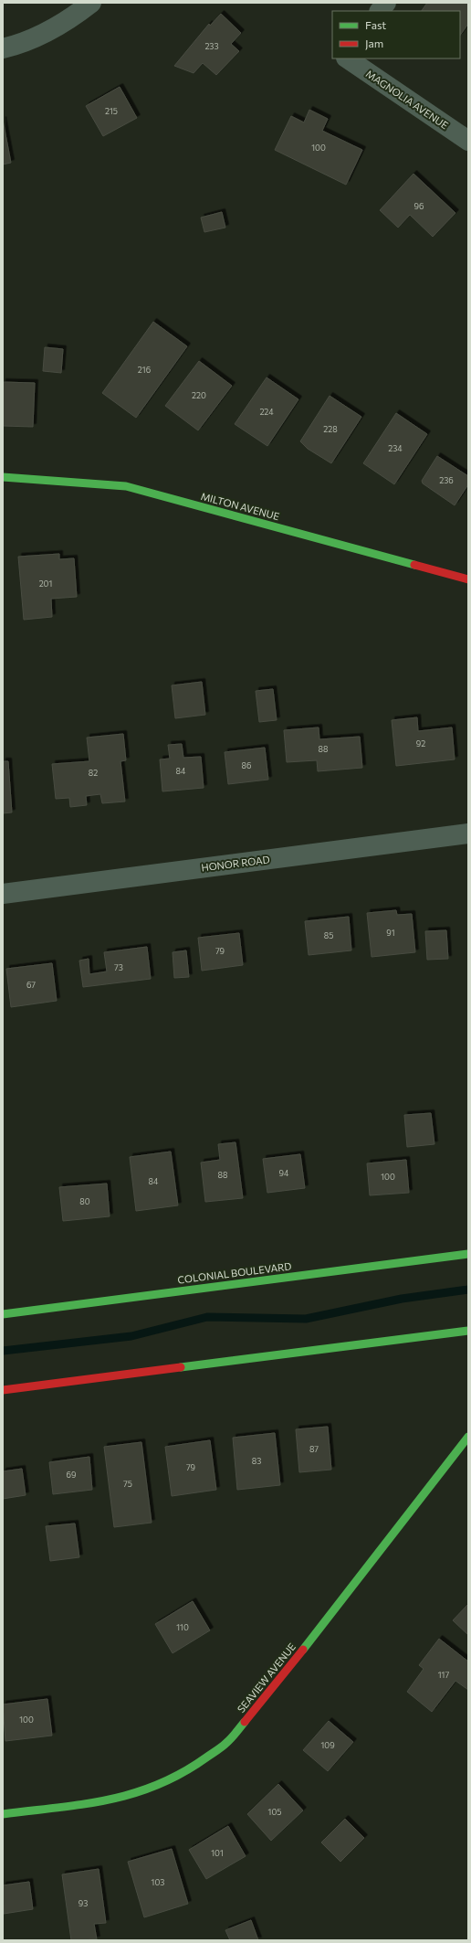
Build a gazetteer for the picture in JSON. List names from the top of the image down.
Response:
{
  "streets": {
    "street": [
      "MAGNOLIA AVENUE",
      "MILTON AVENUE",
      "HONOR ROAD",
      "COLONIAL BOULEVARD",
      "SEAVIEW AVENUE"
    ]
  },
  "house_numbers": [
    "233",
    "215",
    "100",
    "96",
    "216",
    "220",
    "224",
    "228",
    "234",
    "236",
    "201",
    "92",
    "88",
    "86",
    "84",
    "82",
    "91",
    "85",
    "79",
    "73",
    "67",
    "94",
    "88",
    "100",
    "84",
    "80",
    "87",
    "83",
    "79",
    "69",
    "75",
    "110",
    "117",
    "100",
    "109",
    "105",
    "101",
    "103",
    "93"
  ],
  "legend": ["Fast", "Jam"]
}
